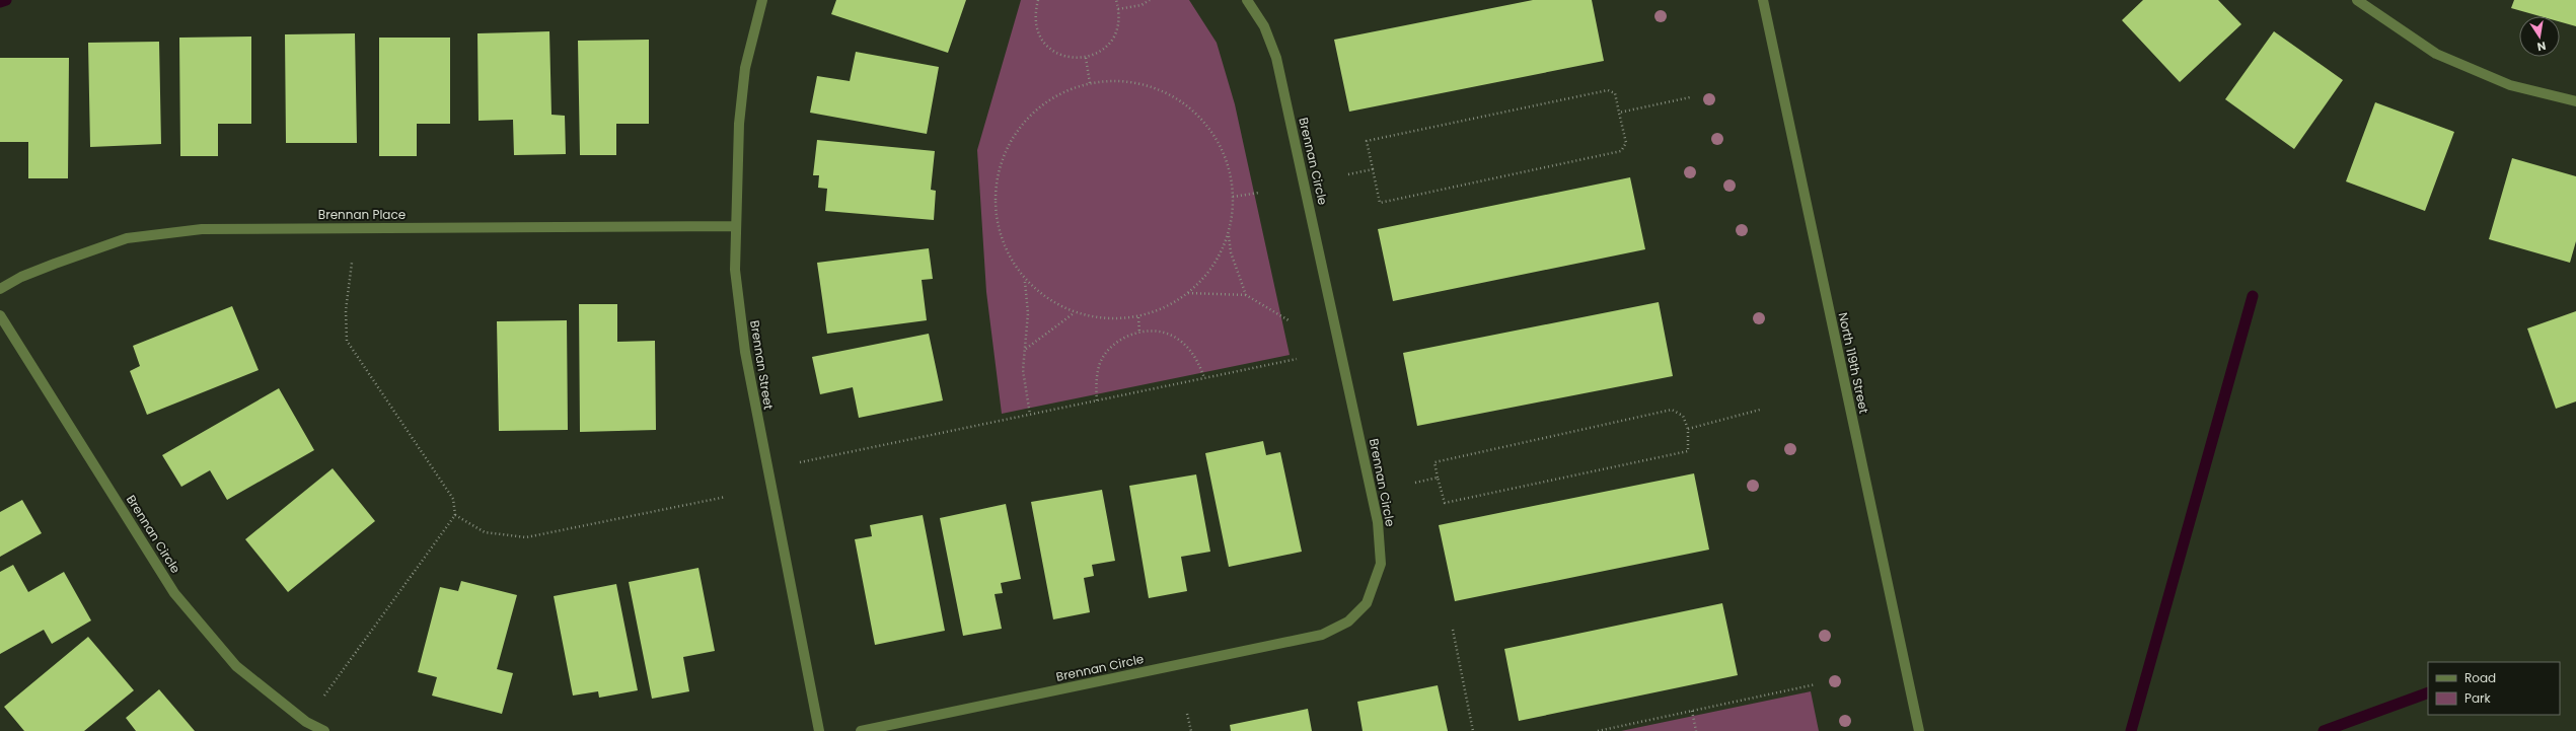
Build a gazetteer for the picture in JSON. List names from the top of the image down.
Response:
{
  "streets": {
    "street": [
      "Brennan Circle",
      "Brennan Place",
      "North 119th Street",
      "Brennan Street"
    ]
  },
  "crossings": [
    ["Brennan Place", "Brennan Street"]
  ],
  "legend": ["Road", "Park"],
  "north": "bottom"
}
